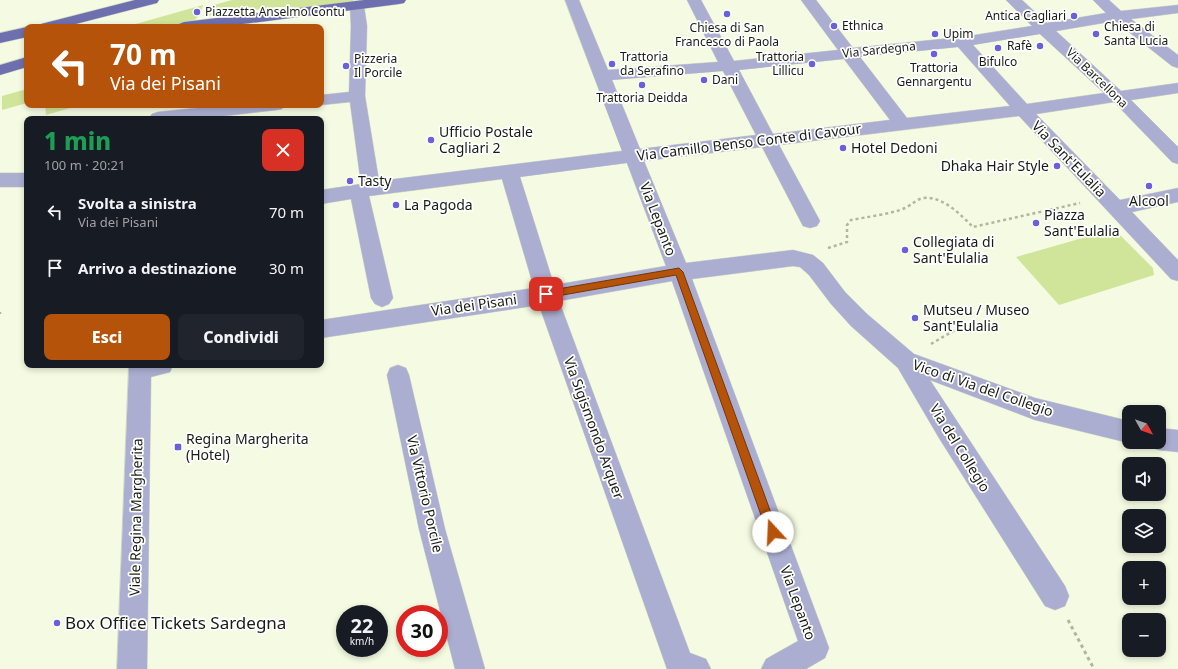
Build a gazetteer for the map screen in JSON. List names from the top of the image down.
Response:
{
  "streets": {
    "street": [
      "Via Sardegna",
      "Via Barcellona",
      "Via Camillo Benso Conte di Cavour",
      "Via Sant'Eulalia",
      "Via Lepanto",
      "Via dei Pisani",
      "Vico di Via del Collegio",
      "Via Sigismondo Arquer",
      "Via del Collegio",
      "Via Vittorio Porcile",
      "Viale Regina Margherita"
    ]
  },
  "crossings": [
    ["Via Sardegna", "Via Barcellona"],
    ["Via Sardegna", "Via Sant'Eulalia"],
    ["Via Sardegna", "Via Lepanto"],
    ["Via Barcellona", "Via Camillo Benso Conte di Cavour"],
    ["Via Camillo Benso Conte di Cavour", "Via Sant'Eulalia"],
    ["Via Camillo Benso Conte di Cavour", "Via Lepanto"],
    ["Via Camillo Benso Conte di Cavour", "Via Sigismondo Arquer"],
    ["Via Lepanto", "Via dei Pisani"],
    ["Via dei Pisani", "Via Sigismondo Arquer"],
    ["Via dei Pisani", "Via del Collegio"],
    ["Vico di Via del Collegio", "Via del Collegio"]
  ],
  "places": {
    "other": [
      "Piazzetta Anselmo Contu",
      "Chiesa di San Francesco di Paola",
      "Antica Cagliari",
      "Ethnica",
      "Upim",
      "Chiesa di Santa Lucia",
      "Rafè",
      "Bifulco",
      "Trattoria Gennargentu",
      "Trattoria da Serafino",
      "Trattoria Lillicu",
      "Pizzeria Il Porcile",
      "Dani",
      "Trattoria Deidda",
      "Ufficio Postale Cagliari 2",
      "Hotel Dedoni",
      "Dhaka Hair Style",
      "Tasty",
      "Alcool",
      "La Pagoda",
      "Piazza Sant'Eulalia",
      "Collegiata di Sant'Eulalia",
      "Mutseu / Museo Sant'Eulalia",
      "Box Office Tickets Sardegna"
    ],
    "transit": ["Regina Margherita (Hotel)"]
  },
  "north": "bottom right",
  "page": {
    "turn": ["70 m", "Via dei Pisani"],
    "heading": ["1 min", "100 m · 20:21"],
    "list": [
      {
        "name": "Svolta a sinistra",
        "note": "Via dei Pisani",
        "value": "70 m"
      },
      {
        "name": "Arrivo a destinazione",
        "value": "30 m"
      }
    ],
    "buttons": ["Esci", "Condividi"],
    "map_buttons": ["+", "−"],
    "speed": "22 km/h",
    "limit": "30"
  }
}
